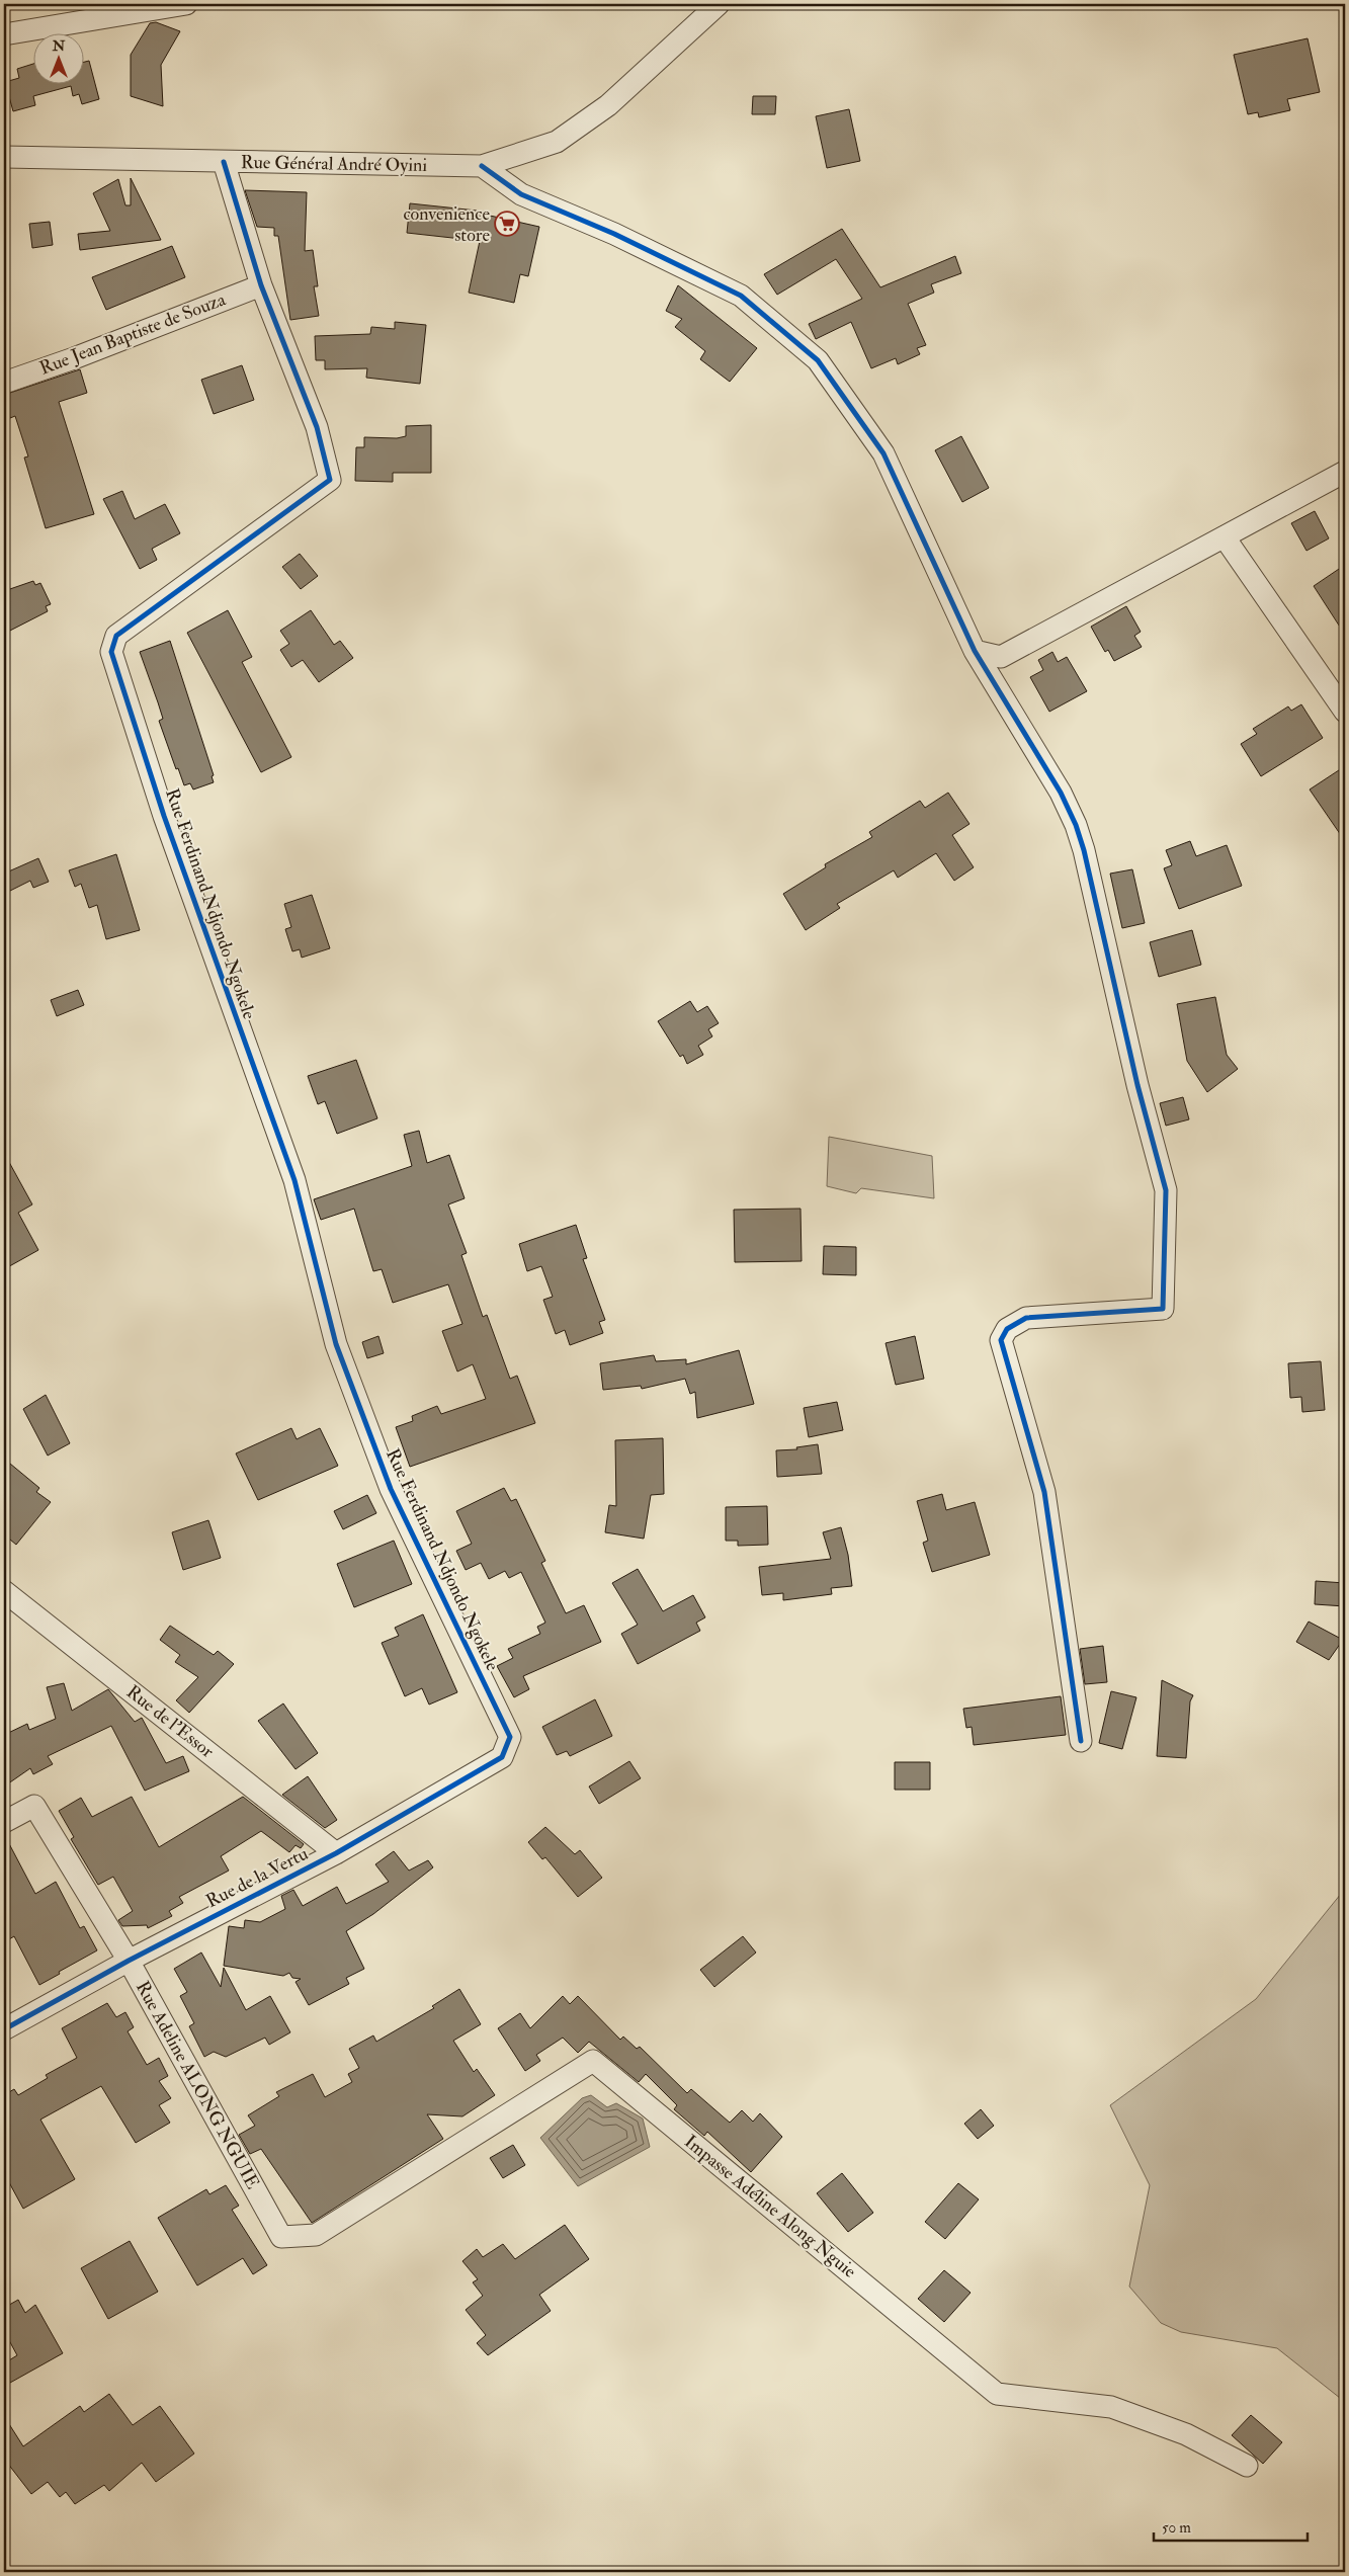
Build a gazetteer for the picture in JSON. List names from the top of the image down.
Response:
{
  "streets": {
    "street": [
      "Rue Général André Oyini",
      "Rue Jean Baptiste de Souza",
      "Rue Ferdinand Ndjondo Ngokele",
      "Rue de l'Essor",
      "Rue de la Vertu",
      "Rue Adeline ALONG NGUIE",
      "Impasse Adéline Along Nguie"
    ]
  },
  "crossings": [
    ["Rue Général André Oyini", "Rue Ferdinand Ndjondo Ngokele"],
    ["Rue Jean Baptiste de Souza", "Rue Ferdinand Ndjondo Ngokele"],
    ["Rue Ferdinand Ndjondo Ngokele", "Rue de la Vertu"],
    ["Rue de l'Essor", "Rue de la Vertu"],
    ["Rue de la Vertu", "Rue Adeline ALONG NGUIE"],
    ["Rue Adeline ALONG NGUIE", "Impasse Adéline Along Nguie"]
  ],
  "places": {
    "supermarket": ["convenience store"]
  },
  "scale_bar": "50 m",
  "north": "top"
}
